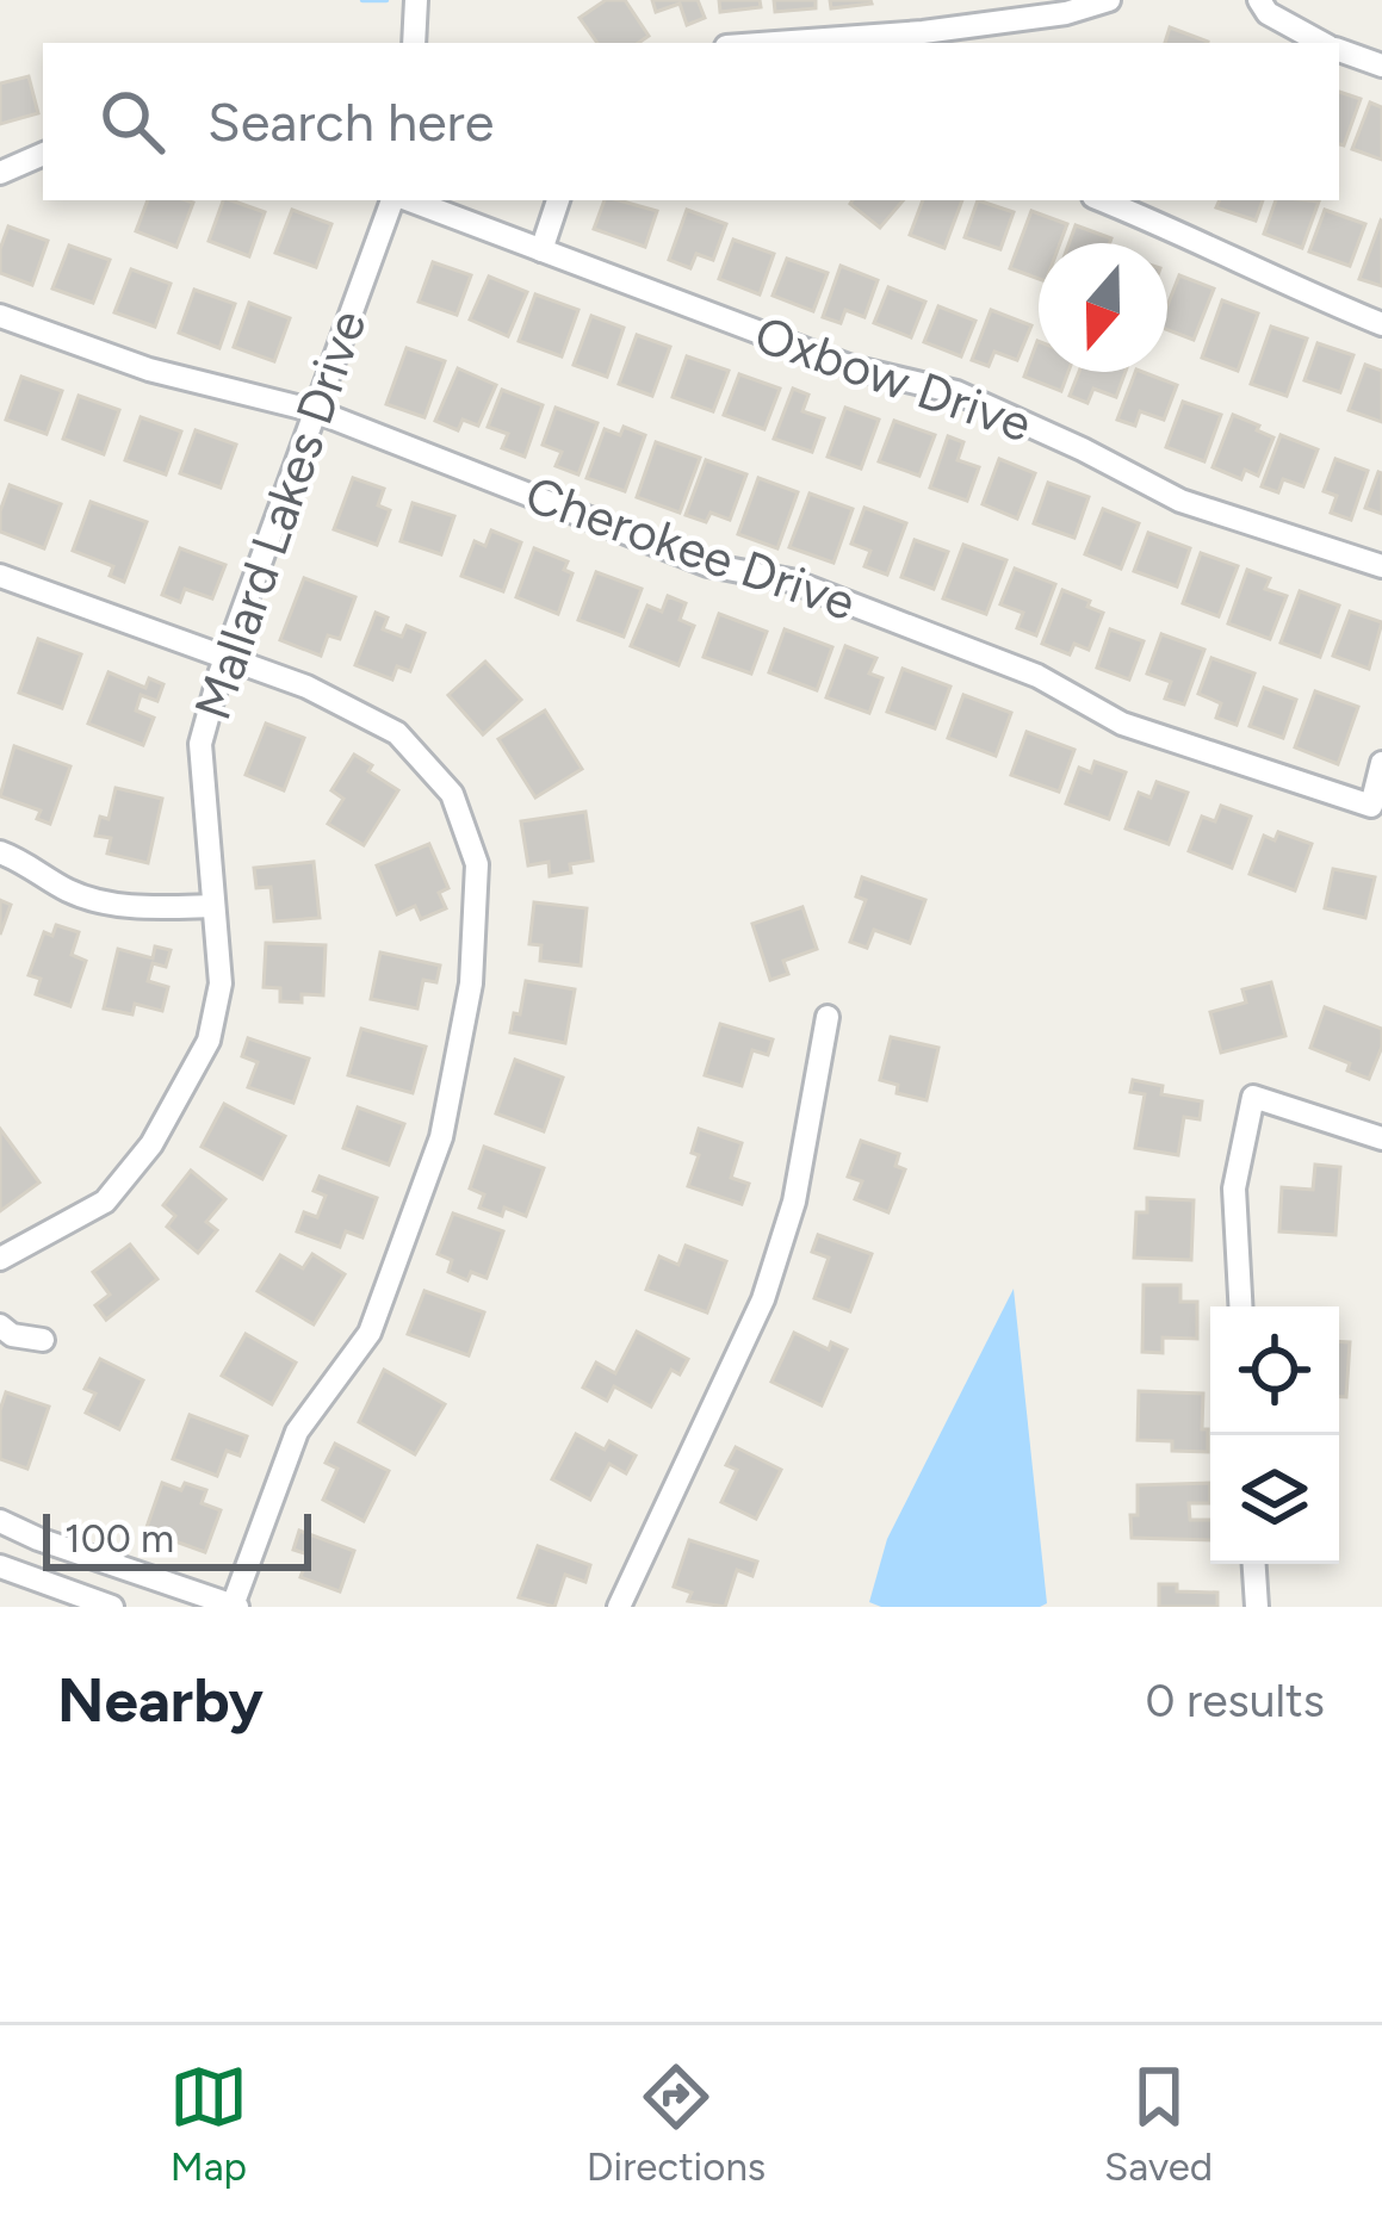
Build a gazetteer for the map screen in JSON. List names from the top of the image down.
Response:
{
  "streets": {
    "street": ["Oxbow Drive", "Mallard Lakes Drive", "Cherokee Drive"]
  },
  "crossings": [
    ["Mallard Lakes Drive", "Cherokee Drive"]
  ],
  "scale_bar": "100 m",
  "north": "bottom",
  "page": {
    "search": "Search here",
    "scale": "100 m",
    "heading": ["Nearby", "0 results"],
    "nav": ["Map", "Directions", "Saved"]
  }
}
